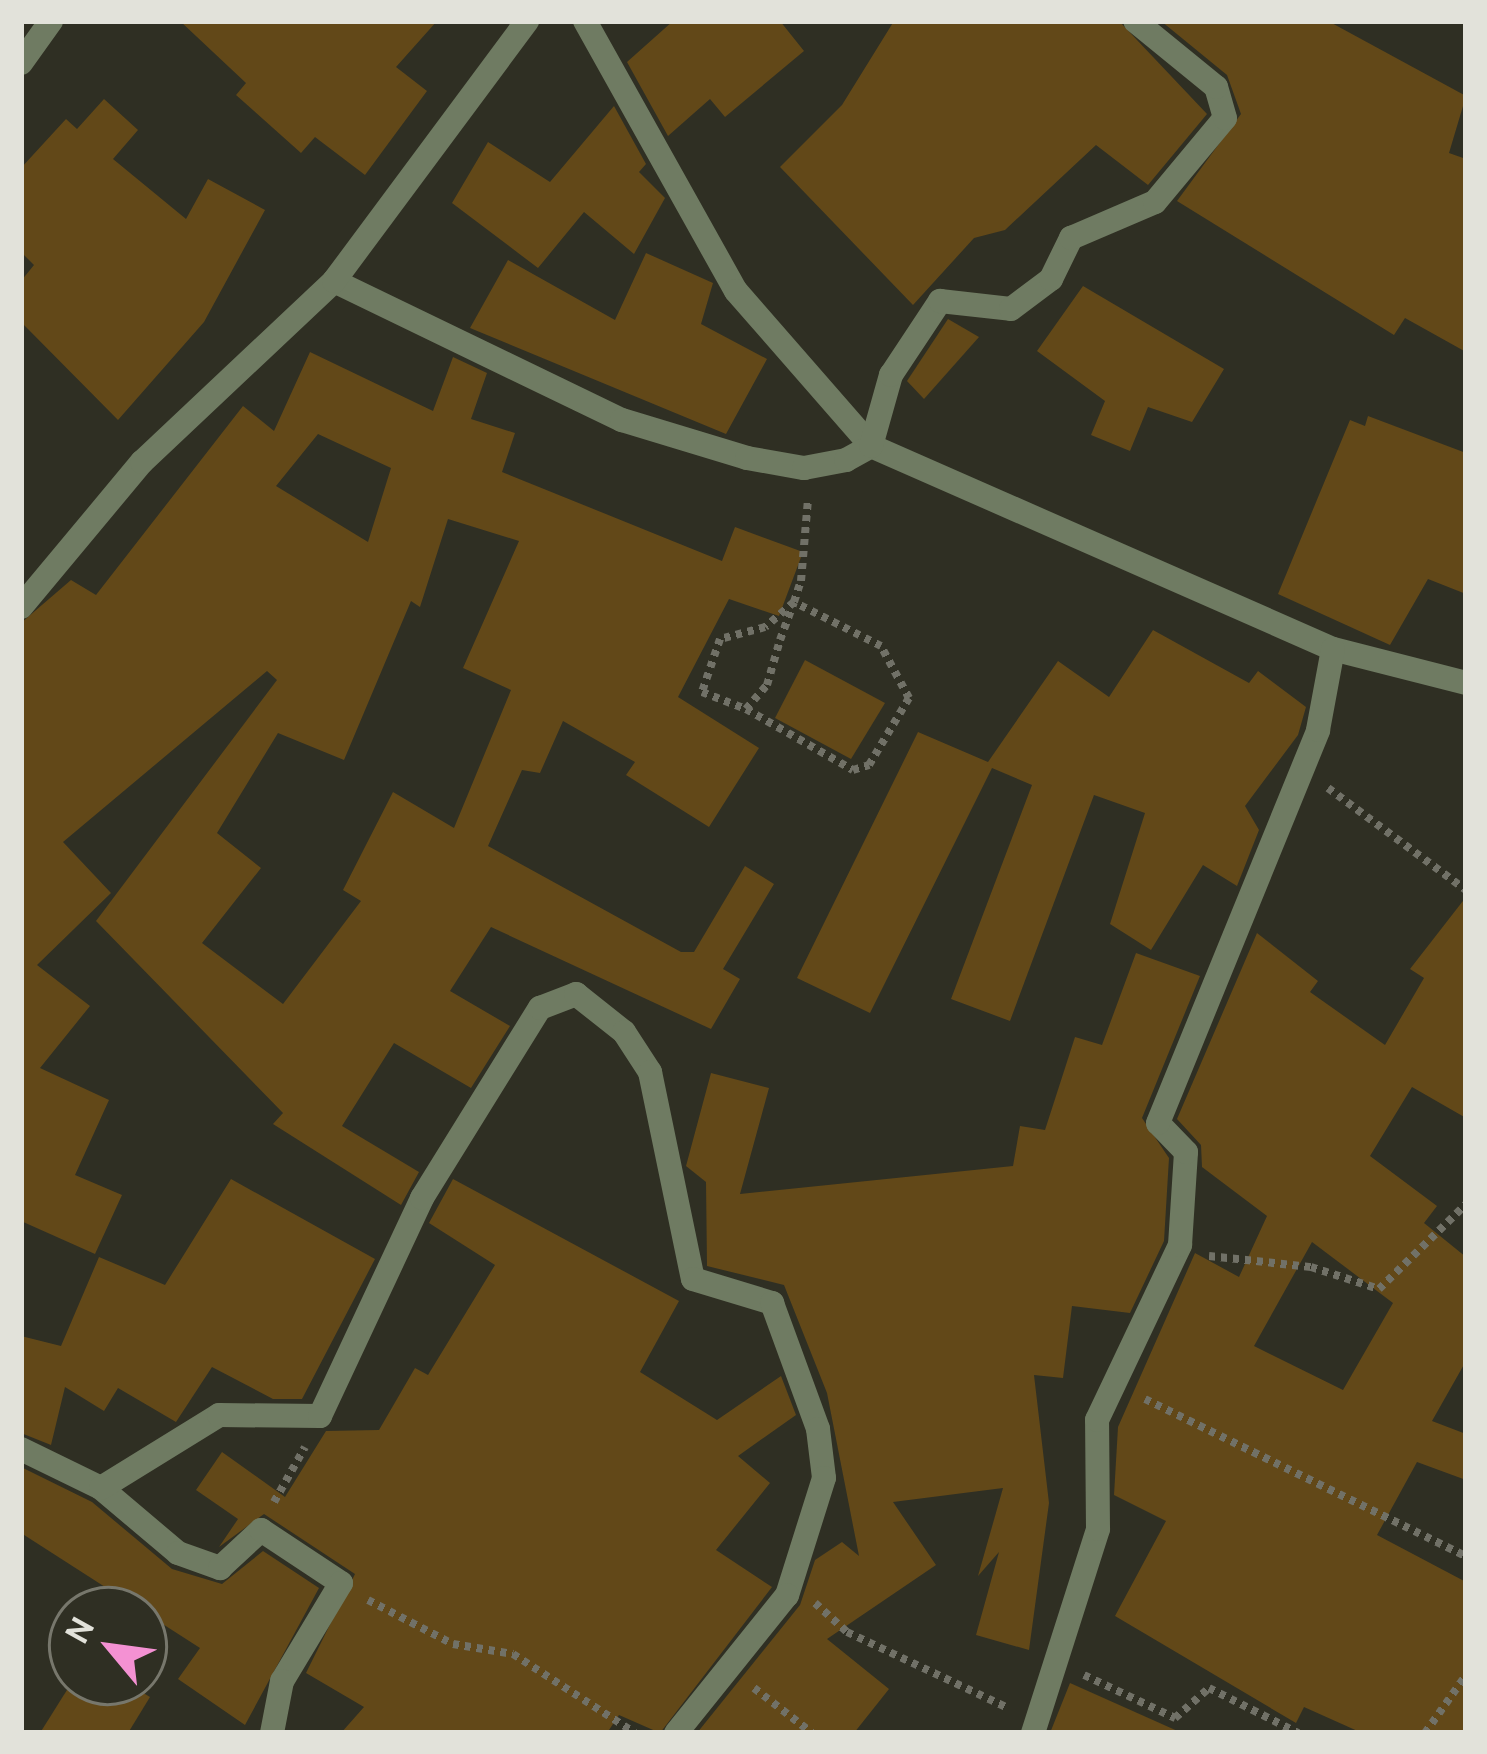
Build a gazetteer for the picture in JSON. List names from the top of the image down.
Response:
{
  "north": "top left"
}
